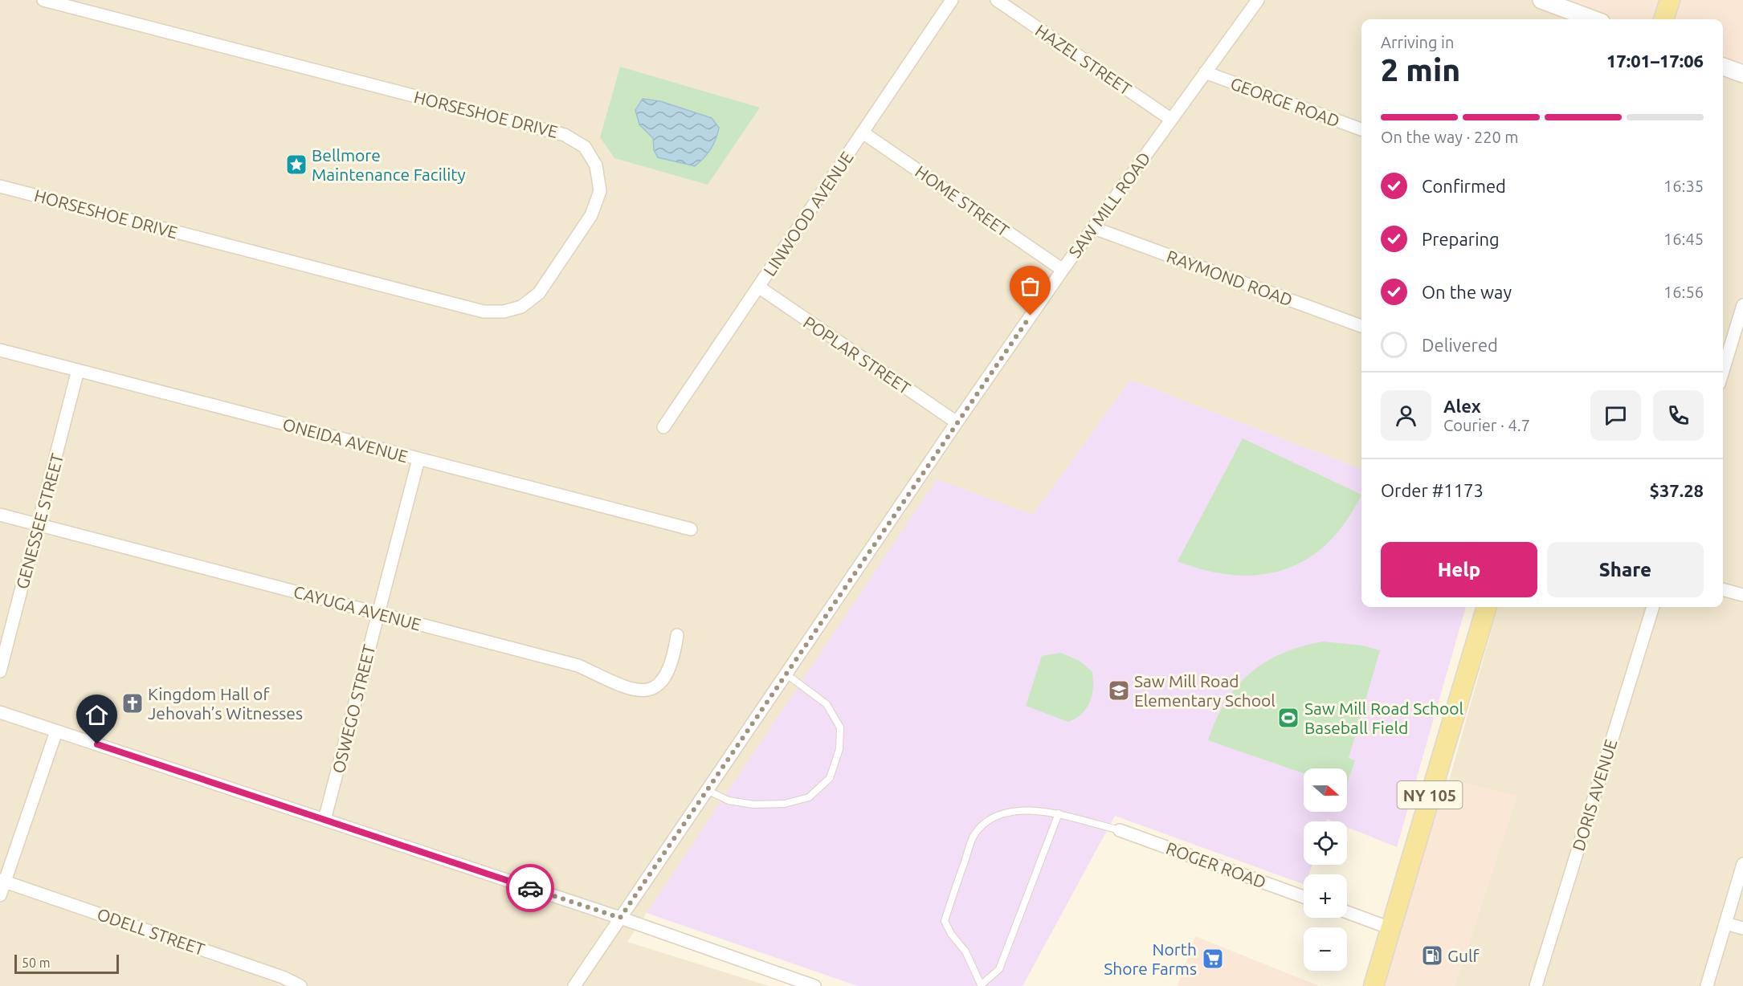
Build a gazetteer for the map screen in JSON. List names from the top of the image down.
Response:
{
  "streets": {
    "main road": ["NY 105"],
    "street": [
      "HAZEL STREET",
      "GEORGE ROAD",
      "HORSESHOE DRIVE",
      "HOME STREET",
      "SAW MILL ROAD",
      "LINWOOD AVENUE",
      "RAYMOND ROAD",
      "POPLAR STREET",
      "ONEIDA AVENUE",
      "GENESSEE STREET",
      "CAYUGA AVENUE",
      "OSWEGO STREET",
      "DORIS AVENUE",
      "ROGER ROAD",
      "ODELL STREET"
    ]
  },
  "crossings": [
    ["HAZEL STREET", "SAW MILL ROAD"],
    ["GEORGE ROAD", "SAW MILL ROAD"],
    ["HOME STREET", "SAW MILL ROAD"],
    ["HOME STREET", "LINWOOD AVENUE"],
    ["SAW MILL ROAD", "RAYMOND ROAD"],
    ["SAW MILL ROAD", "POPLAR STREET"],
    ["LINWOOD AVENUE", "POPLAR STREET"],
    ["ONEIDA AVENUE", "GENESSEE STREET"],
    ["ONEIDA AVENUE", "OSWEGO STREET"],
    ["GENESSEE STREET", "CAYUGA AVENUE"],
    ["CAYUGA AVENUE", "OSWEGO STREET"]
  ],
  "places": {
    "place": ["Bellmore Maintenance Facility"],
    "school or university": ["Saw Mill Road Elementary School"],
    "church": ["Kingdom Hall of Jehovah’s Witnesses"],
    "sports": ["Saw Mill Road School Baseball Field"],
    "fuel station": ["Gulf"],
    "supermarket": ["North Shore Farms"]
  },
  "scale_bar": "50 m",
  "north": "right",
  "page": {
    "heading": ["2 min", "Arriving in", "17:01–17:06"],
    "panel": [
      "Alex",
      "Courier · 4.7",
      "Order #1173",
      "$37.28"
    ],
    "bar": "On the way · 220 m",
    "list": [
      ["Confirmed", "16:35"],
      ["Preparing", "16:45"],
      ["On the way", "16:56"],
      "Delivered"
    ],
    "buttons": ["Help", "Share"],
    "map_buttons": ["+", "−"],
    "scale": "50 m"
  }
}
